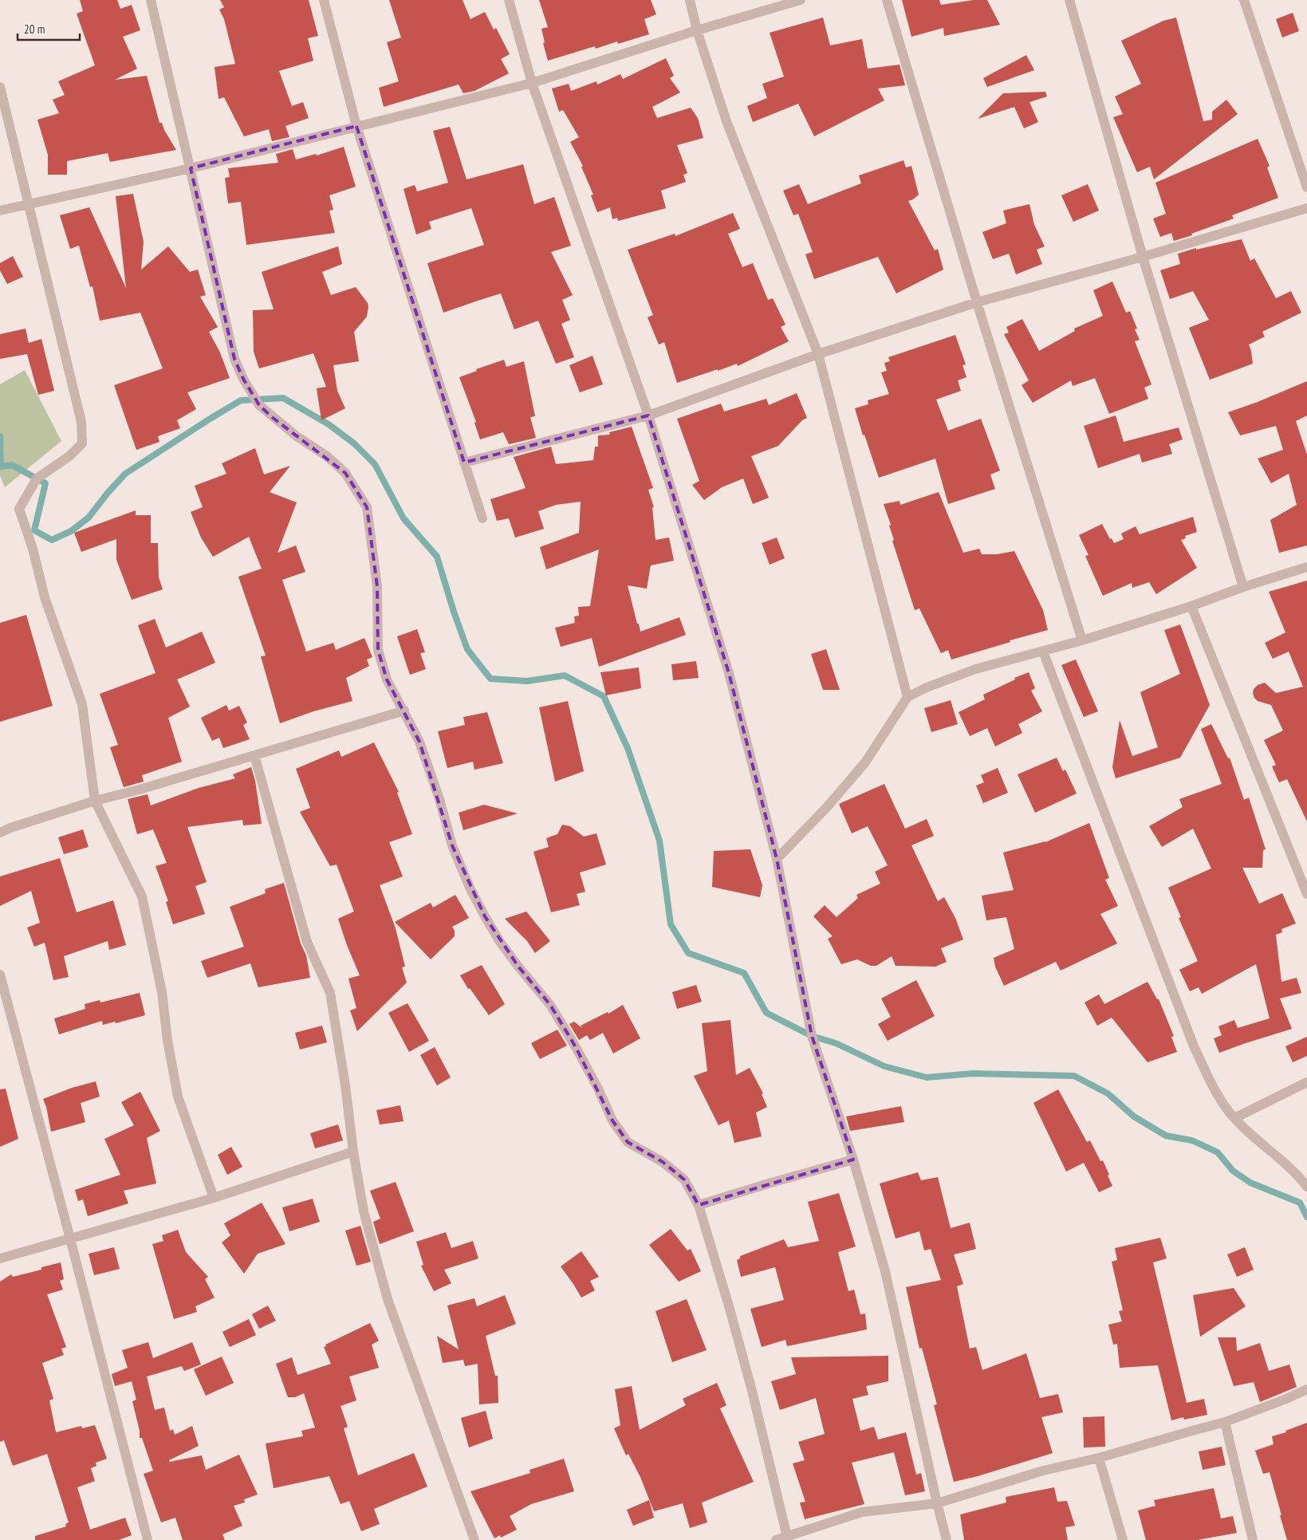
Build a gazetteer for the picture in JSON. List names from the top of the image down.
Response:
{
  "scale_bar": "20 m"
}
